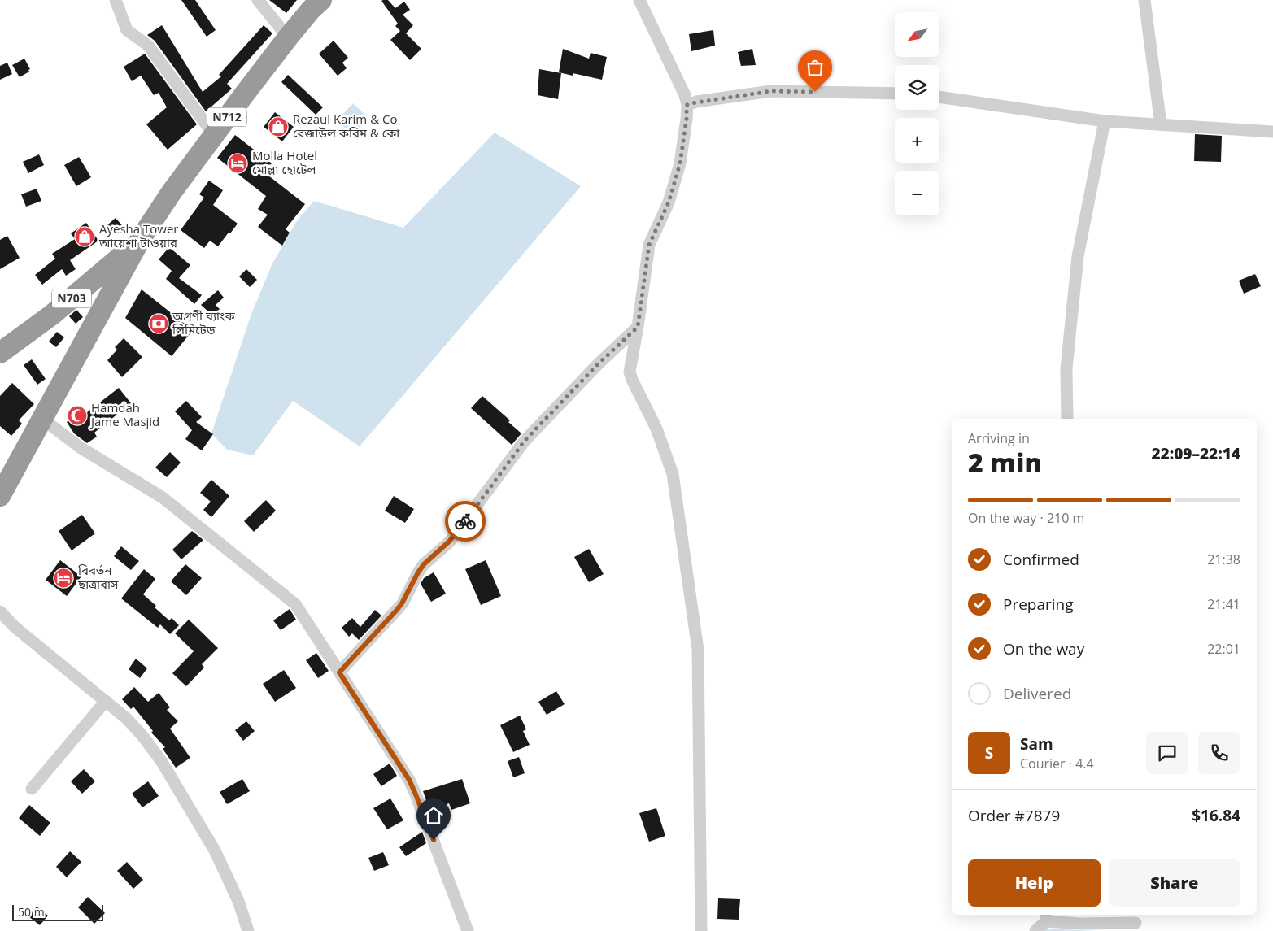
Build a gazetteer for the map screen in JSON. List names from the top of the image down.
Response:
{
  "streets": {
    "highway": ["N712", "N703"]
  },
  "crossings": [
    ["N712", "N703"]
  ],
  "places": {
    "shop": ["Rezaul Karim & Co রেজাউল করিম & কো", "Ayesha Tower আয়েশা টাওয়ার"],
    "hotel": ["Molla Hotel মোল্লা হোটেল", "বিবর্তন ছাত্রাবাস"],
    "bank": ["অগ্রণী ব্যাংক লিমিটেড"],
    "mosque": ["Hamdah Jame Masjid"]
  },
  "scale_bar": "50 m",
  "north": "bottom left",
  "page": {
    "map_buttons": ["+", "−"],
    "heading": ["2 min", "Arriving in", "22:09–22:14"],
    "panel": [
      "Sam",
      "Courier · 4.4",
      "Order #7879",
      "$16.84"
    ],
    "bar": "On the way · 210 m",
    "list": [
      ["Confirmed", "21:38"],
      ["Preparing", "21:41"],
      ["On the way", "22:01"],
      "Delivered"
    ],
    "round": "S",
    "buttons": ["Help", "Share"],
    "scale": "50 m"
  }
}
